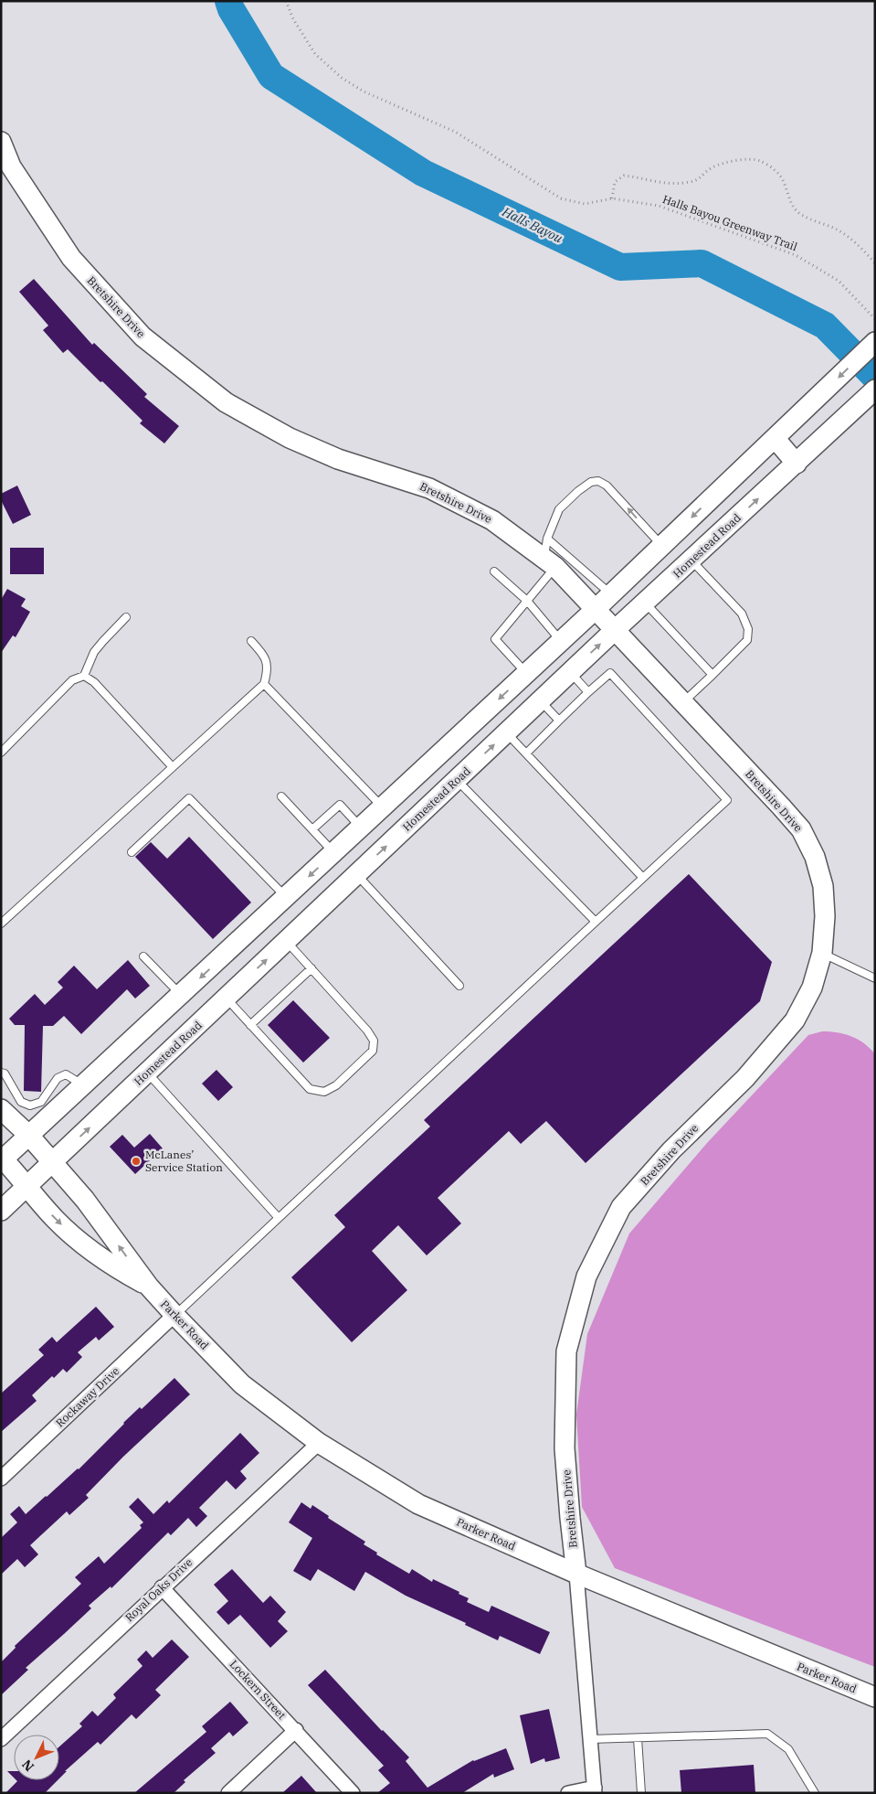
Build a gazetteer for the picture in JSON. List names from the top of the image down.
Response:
{
  "streets": {
    "main road": ["Bretshire Drive", "Homestead Road", "Parker Road"],
    "street": ["Rockaway Drive", "Royal Oaks Drive", "Lockern Street"],
    "path": ["Halls Bayou Greenway Trail"]
  },
  "crossings": [
    ["Bretshire Drive", "Homestead Road"],
    ["Bretshire Drive", "Parker Road"],
    ["Homestead Road", "Parker Road"],
    ["Parker Road", "Rockaway Drive"],
    ["Parker Road", "Royal Oaks Drive"],
    ["Royal Oaks Drive", "Lockern Street"]
  ],
  "water": ["Halls Bayou"],
  "places": ["McLanes’ Service Station"],
  "north": "bottom left"
}
